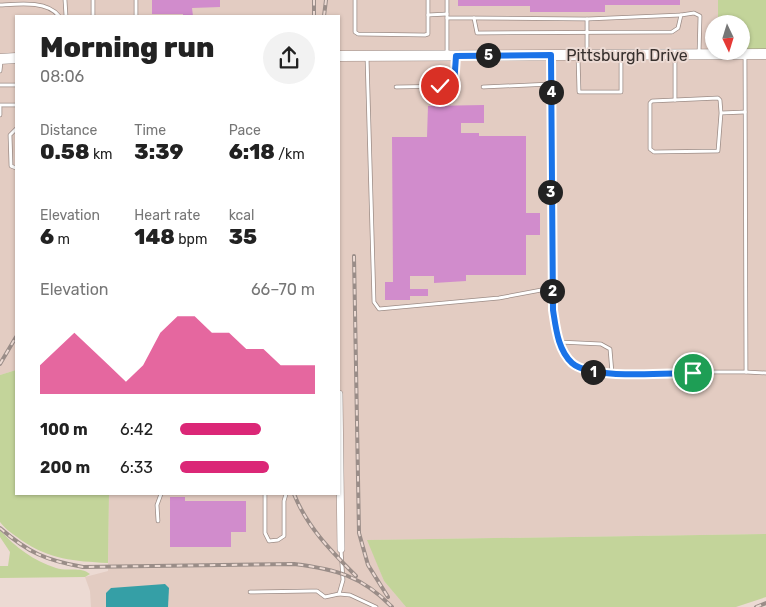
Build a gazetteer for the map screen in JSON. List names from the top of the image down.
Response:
{
  "streets": {
    "street": ["Pittsburgh Drive"]
  },
  "north": "bottom",
  "page": {
    "heading": ["Morning run", "08:06"],
    "pins": [
      "5",
      "4",
      "3",
      "2",
      "1"
    ],
    "stats": [
      ["Distance", "0.58 km"],
      ["Time", "3:39"],
      ["Pace", "6:18 /km"],
      ["Elevation", "6 m"],
      ["Heart rate", "148 bpm"],
      ["kcal", "35"]
    ],
    "chart": ["Elevation", "66–70 m"],
    "list": [
      {
        "name": "100 m",
        "note": "6:42"
      },
      {
        "name": "200 m",
        "note": "6:33"
      }
    ]
  }
}
